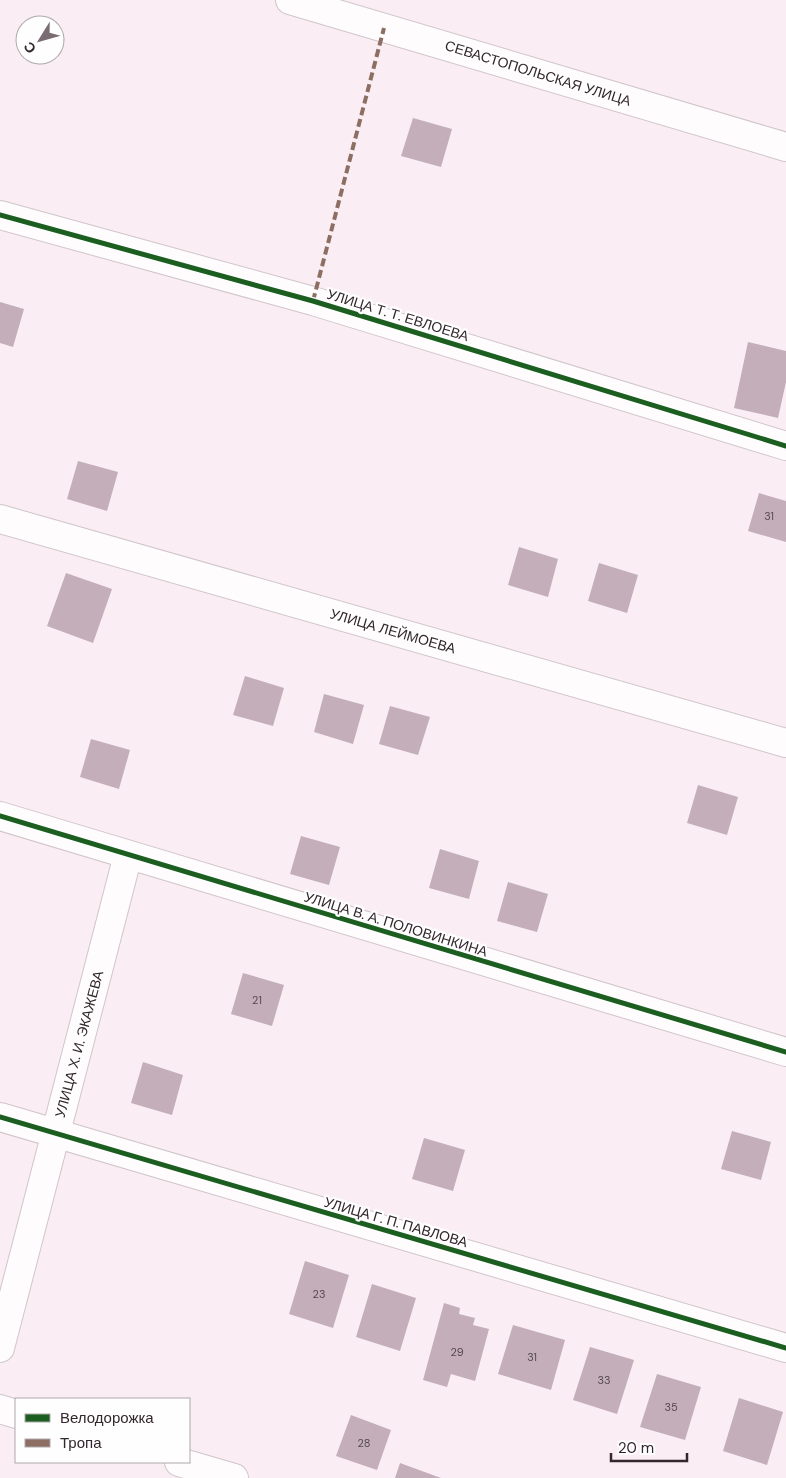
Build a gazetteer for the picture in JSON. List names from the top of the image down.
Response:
{
  "streets": {
    "street": [
      "СЕВАСТОПОЛЬСКАЯ УЛИЦА",
      "УЛИЦА Т. Т. ЕВЛОЕВА",
      "УЛИЦА ЛЕЙМОЕВА",
      "УЛИЦА В. А. ПОЛОВИНКИНА",
      "УЛИЦА Х. И. ЭКАЖЕВА",
      "УЛИЦА Г. П. ПАВЛОВА"
    ]
  },
  "crossings": [
    ["УЛИЦА В. А. ПОЛОВИНКИНА", "УЛИЦА Х. И. ЭКАЖЕВА"],
    ["УЛИЦА Х. И. ЭКАЖЕВА", "УЛИЦА Г. П. ПАВЛОВА"]
  ],
  "house_numbers": [
    "31",
    "21",
    "23",
    "29",
    "31",
    "33",
    "35",
    "28"
  ],
  "legend": ["Велодорожка", "Тропа"],
  "scale_bar": "20 m",
  "north": "bottom left"
}
